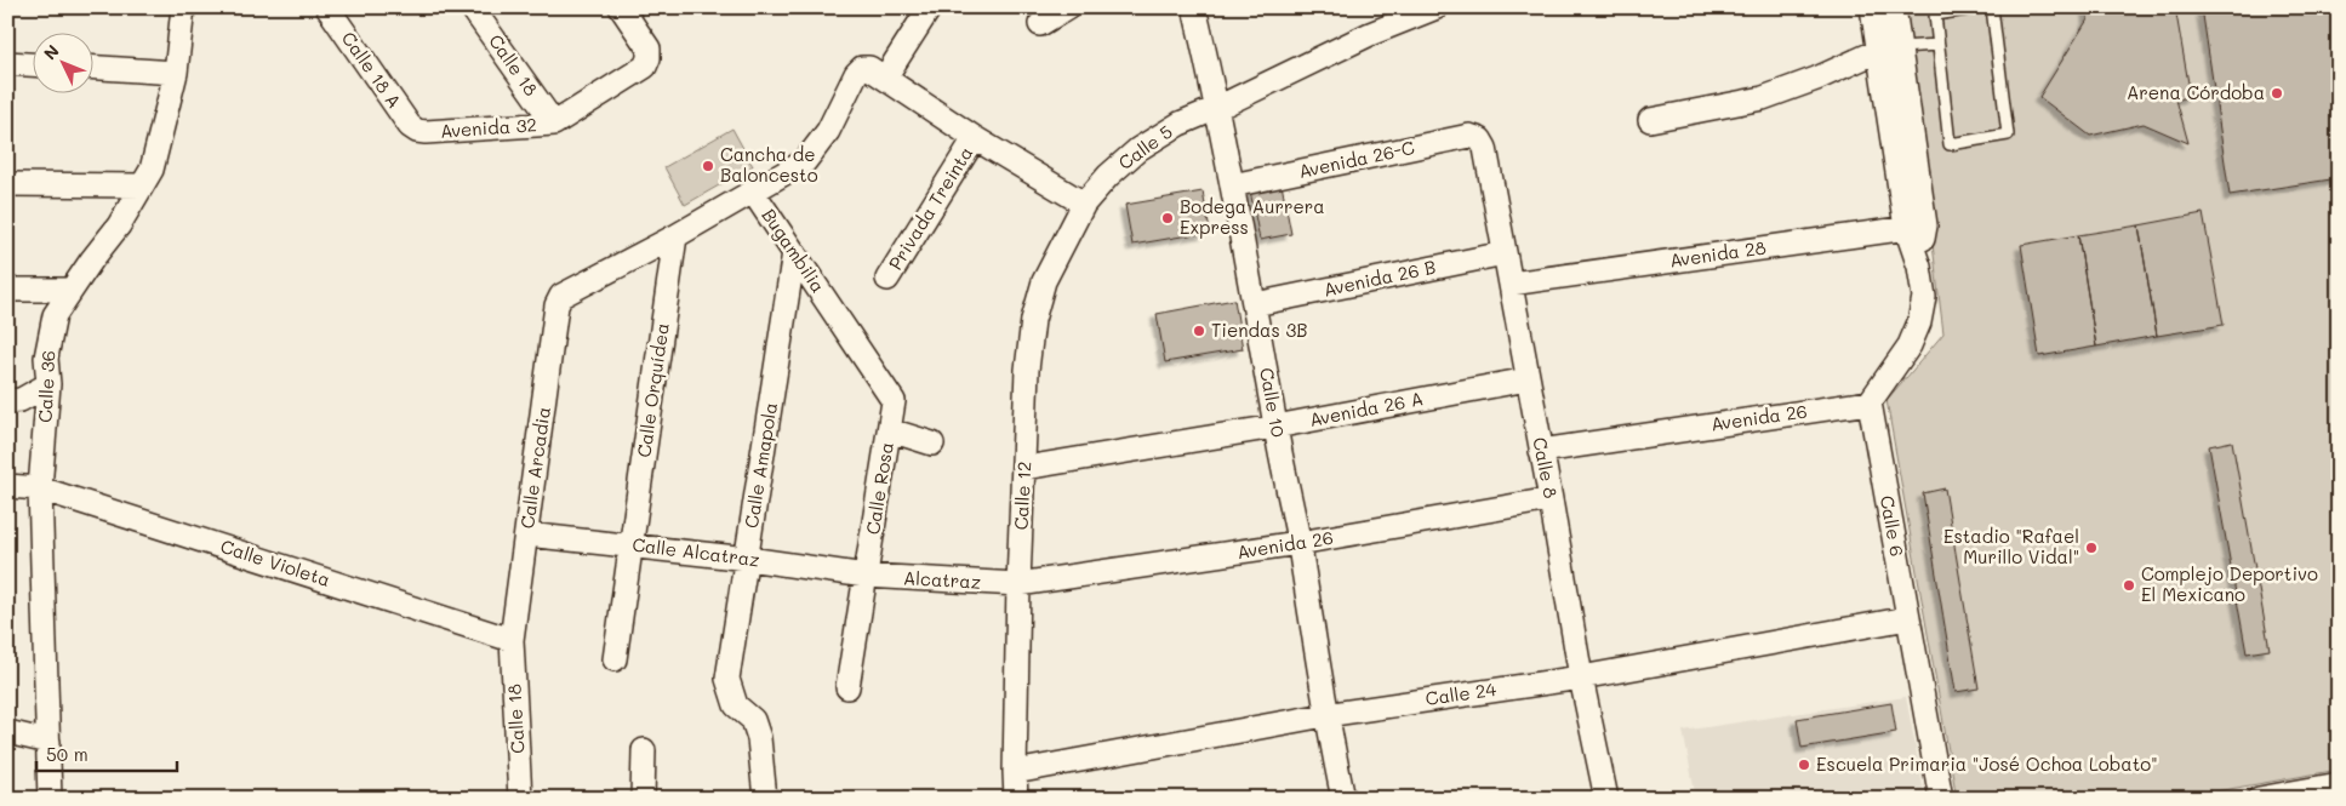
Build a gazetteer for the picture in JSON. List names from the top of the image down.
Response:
{
  "streets": {
    "street": [
      "Calle 18",
      "Calle 18 A",
      "Avenida 32",
      "Calle 5",
      "Avenida 26-C",
      "Privada Treinta",
      "Bugambilia",
      "Avenida 28",
      "Avenida 26 B",
      "Calle 36",
      "Calle Orquídea",
      "Calle 10",
      "Avenida 26 A",
      "Avenida 26",
      "Calle Amapola",
      "Calle Arcadia",
      "Calle 8",
      "Calle Rosa",
      "Calle 12",
      "Calle 6",
      "Calle Alcatraz",
      "Calle Violeta",
      "Alcatraz",
      "Calle 24"
    ]
  },
  "crossings": [
    ["Calle 18", "Avenida 32"],
    ["Calle 18", "Calle Arcadia"],
    ["Calle 18", "Calle Violeta"],
    ["Calle 18 A", "Avenida 32"],
    ["Calle 5", "Privada Treinta"],
    ["Calle 5", "Calle 10"],
    ["Calle 5", "Calle 12"],
    ["Avenida 26-C", "Calle 10"],
    ["Avenida 26-C", "Calle 8"],
    ["Privada Treinta", "Bugambilia"],
    ["Privada Treinta", "Calle 12"],
    ["Bugambilia", "Calle Orquídea"],
    ["Bugambilia", "Calle Amapola"],
    ["Bugambilia", "Calle Arcadia"],
    ["Bugambilia", "Calle Rosa"],
    ["Avenida 28", "Calle 8"],
    ["Avenida 26 B", "Calle 10"],
    ["Avenida 26 B", "Calle 8"],
    ["Calle 36", "Calle Violeta"],
    ["Calle Orquídea", "Calle Alcatraz"],
    ["Calle 10", "Avenida 26 A"],
    ["Calle 10", "Avenida 26"],
    ["Calle 10", "Calle 24"],
    ["Avenida 26 A", "Calle 8"],
    ["Avenida 26 A", "Calle 12"],
    ["Avenida 26", "Calle 8"],
    ["Avenida 26", "Calle 12"],
    ["Avenida 26", "Calle 6"],
    ["Avenida 26", "Alcatraz"],
    ["Calle Amapola", "Calle Alcatraz"],
    ["Calle Arcadia", "Calle Alcatraz"],
    ["Calle Arcadia", "Calle Violeta"],
    ["Calle 8", "Calle 24"],
    ["Calle Rosa", "Calle Alcatraz"],
    ["Calle Rosa", "Alcatraz"],
    ["Calle 12", "Alcatraz"],
    ["Calle 12", "Calle 24"],
    ["Calle 6", "Calle 24"],
    ["Calle Alcatraz", "Alcatraz"]
  ],
  "places": [
    "Arena Córdoba",
    "Cancha de Baloncesto",
    "Bodega Aurrera Express",
    "Tiendas 3B",
    "Estadio \"Rafael Murillo Vidal\"",
    "Complejo Deportivo El Mexicano",
    "Escuela Primaria \"José Ochoa Lobato\""
  ],
  "scale_bar": "50 m",
  "north": "top left"
}
